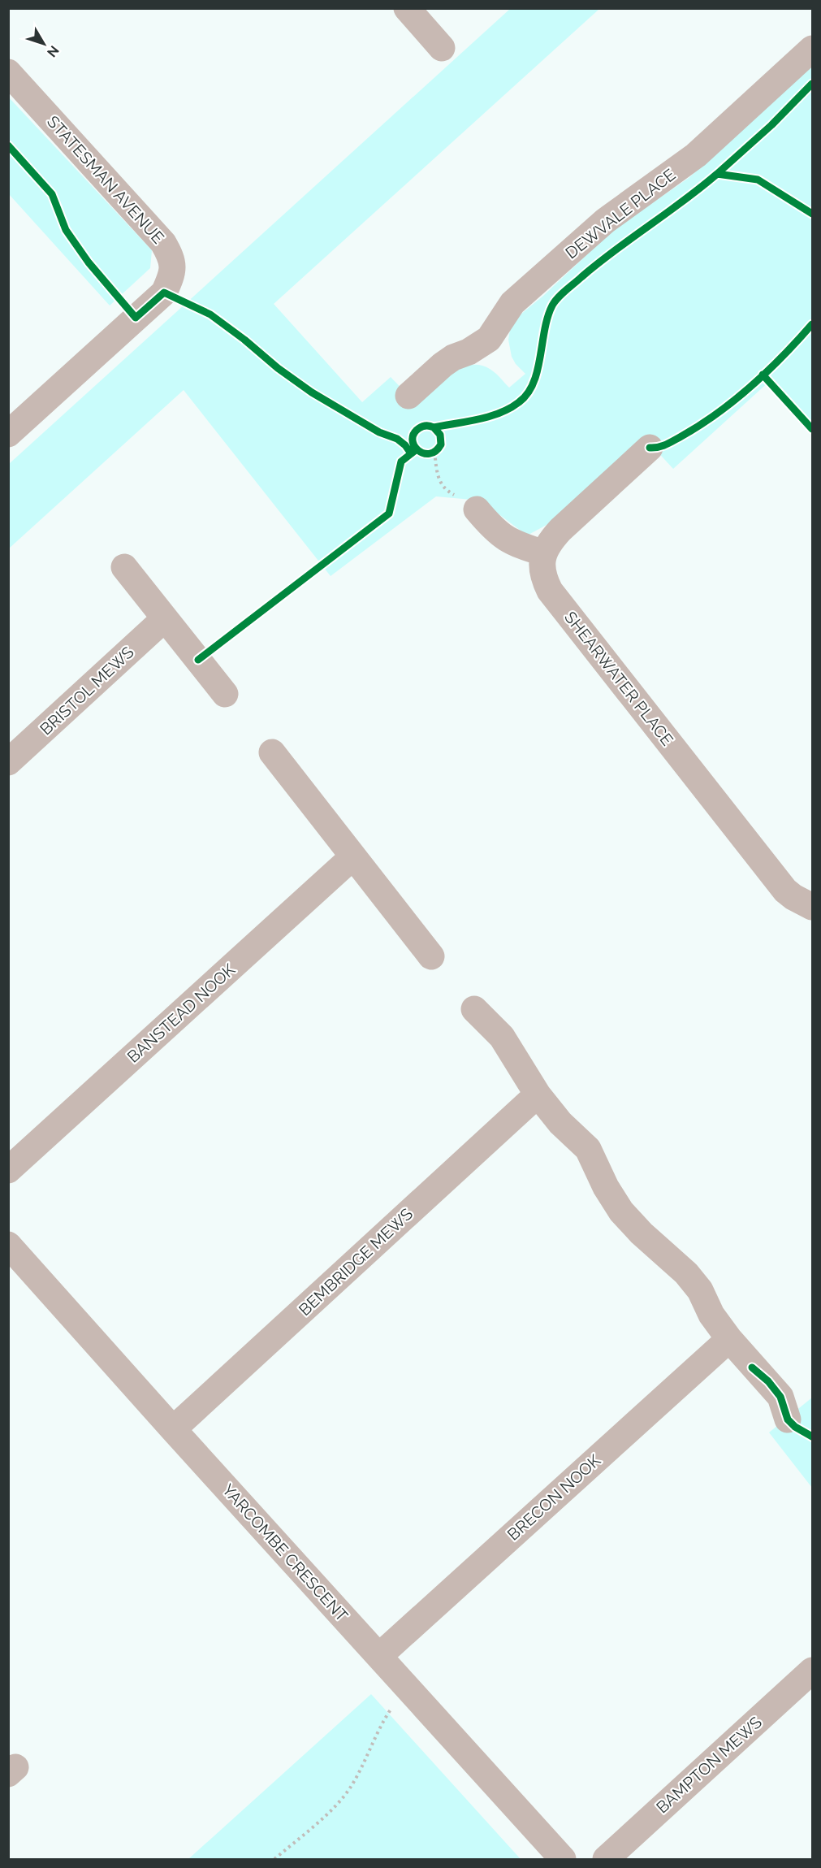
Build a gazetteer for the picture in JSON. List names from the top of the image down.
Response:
{
  "streets": {
    "street": [
      "STATESMAN AVENUE",
      "DEWVALE PLACE",
      "SHEARWATER PLACE",
      "BRISTOL MEWS",
      "BANSTEAD NOOK",
      "BEMBRIDGE MEWS",
      "BRECON NOOK",
      "YARCOMBE CRESCENT",
      "BAMPTON MEWS"
    ]
  },
  "crossings": [
    ["BEMBRIDGE MEWS", "YARCOMBE CRESCENT"],
    ["BRECON NOOK", "YARCOMBE CRESCENT"]
  ],
  "north": "bottom right"
}
